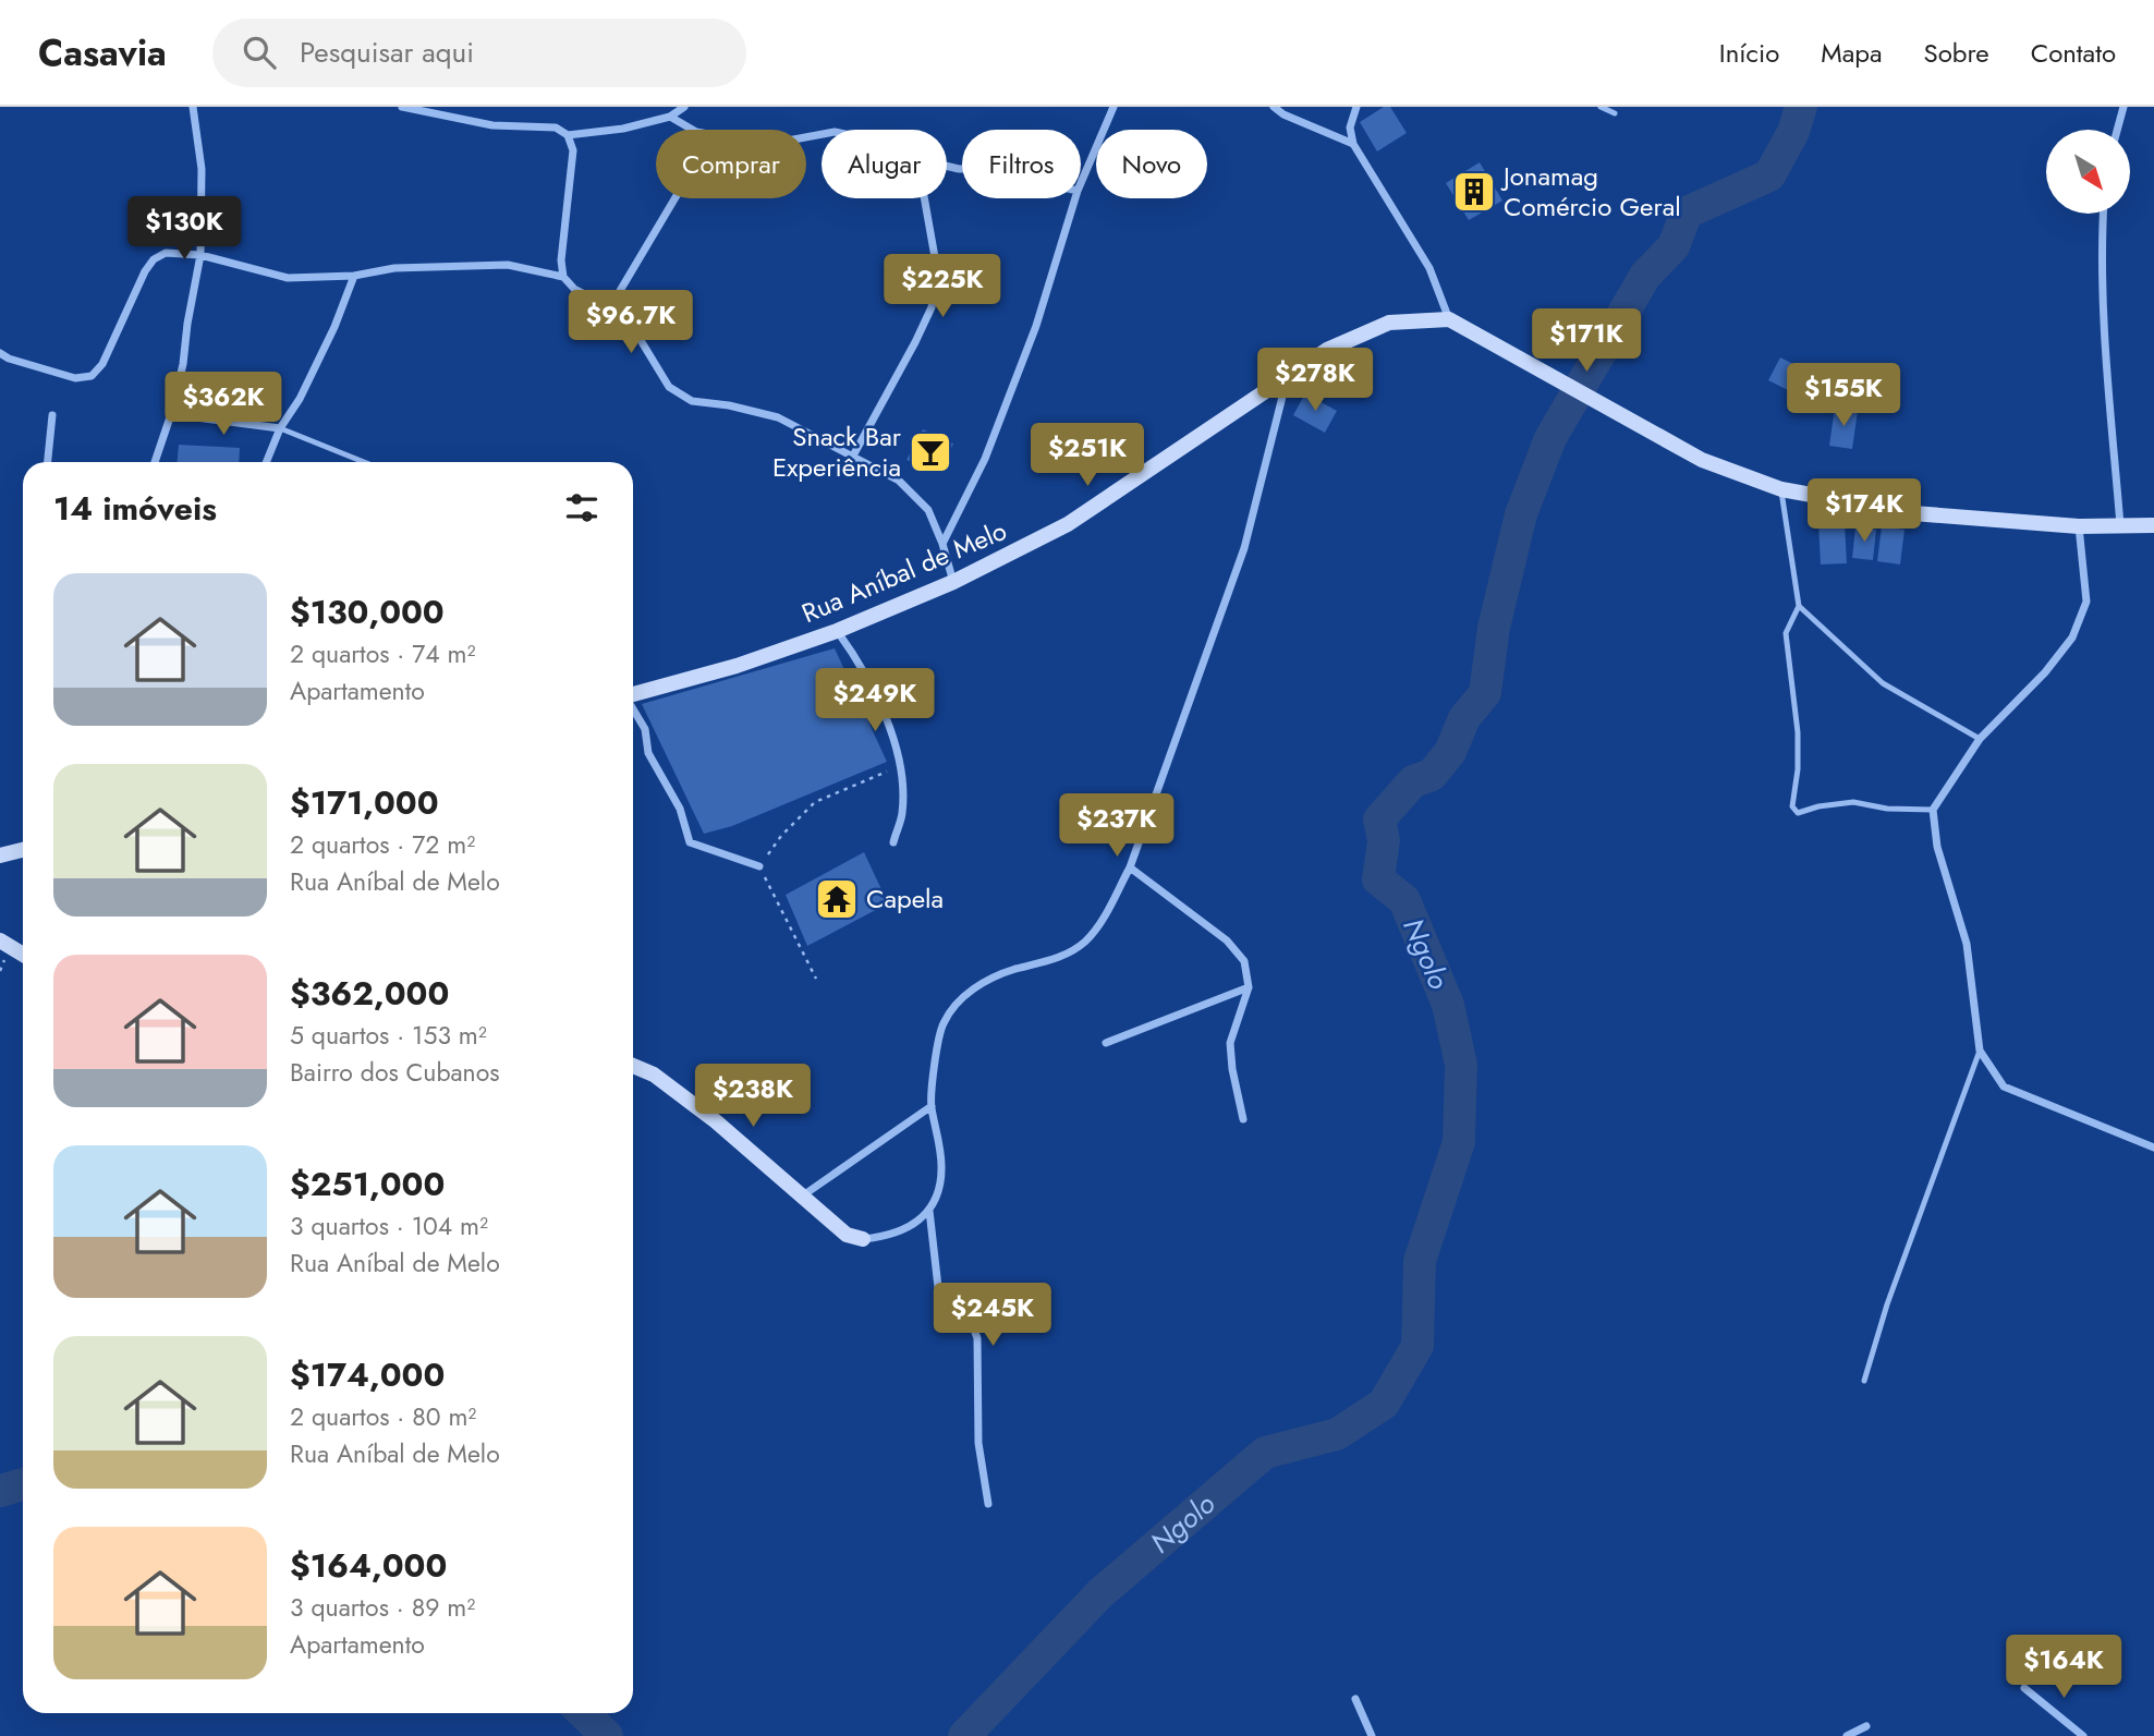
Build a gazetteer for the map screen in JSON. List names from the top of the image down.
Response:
{
  "streets": {
    "street": ["Rua Aníbal de Melo"]
  },
  "water": ["Ngolo"],
  "places": {
    "building": ["Jonamag Comércio Geral"],
    "bar": ["Snack Bar Experiência"],
    "temple": ["Capela"]
  },
  "north": "bottom right",
  "page": {
    "header": "Casavia",
    "search": "Pesquisar aqui",
    "nav": [
      "Início",
      "Mapa",
      "Sobre",
      "Contato"
    ],
    "chip": [
      "Comprar",
      "Alugar",
      "Filtros",
      "Novo"
    ],
    "price": [
      "$130K",
      "$225K",
      "$96.7K",
      "$171K",
      "$278K",
      "$155K",
      "$362K",
      "$251K",
      "$174K",
      "$249K",
      "$237K",
      "$238K",
      "$245K",
      "$164K"
    ],
    "heading": "14 imóveis",
    "list": [
      {
        "name": "$130,000",
        "note": "2 quartos · 74 m² · Apartamento"
      },
      {
        "name": "$171,000",
        "note": "2 quartos · 72 m² · Rua Aníbal de Melo"
      },
      {
        "name": "$362,000",
        "note": "5 quartos · 153 m² · Bairro dos Cubanos"
      },
      {
        "name": "$251,000",
        "note": "3 quartos · 104 m² · Rua Aníbal de Melo"
      },
      {
        "name": "$174,000",
        "note": "2 quartos · 80 m² · Rua Aníbal de Melo"
      },
      {
        "name": "$164,000",
        "note": "3 quartos · 89 m² · Apartamento"
      }
    ]
  }
}
